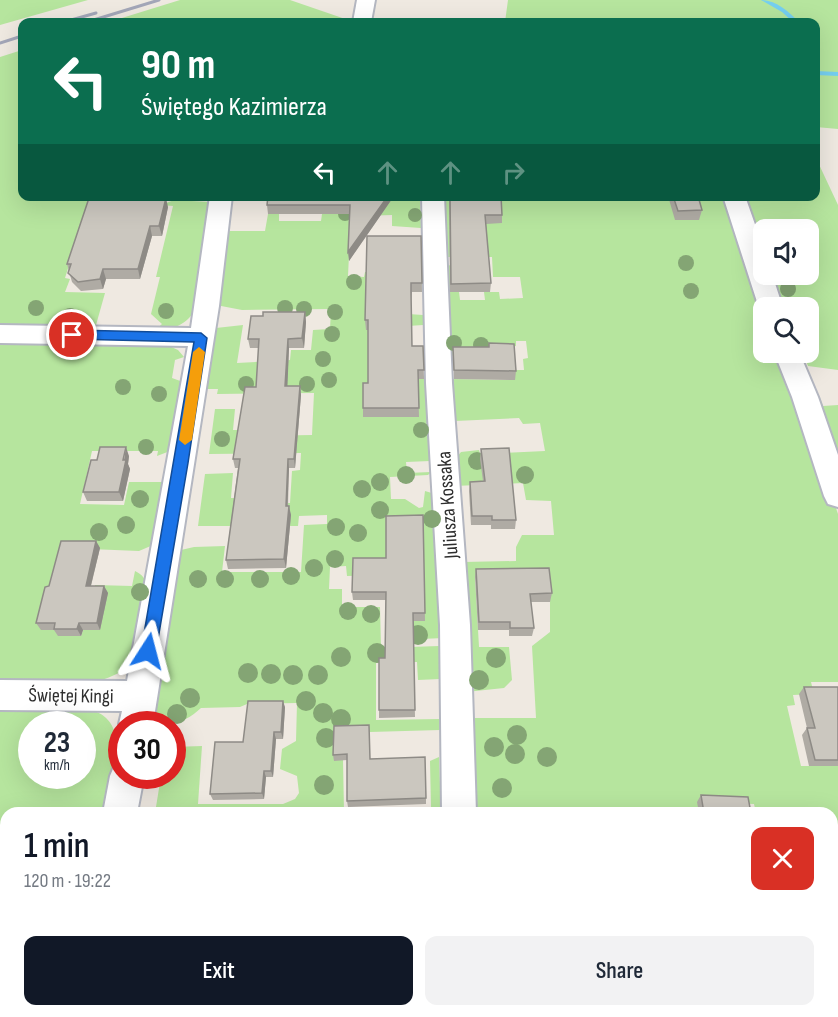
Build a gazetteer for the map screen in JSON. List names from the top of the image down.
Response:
{
  "streets": {
    "street": ["Juliusza Kossaka", "Świętej Kingi"]
  },
  "page": {
    "turn": ["90 m", "Świętego Kazimierza"],
    "speed": "23 km/h",
    "limit": "30",
    "heading": ["1 min", "120 m · 19:22"],
    "buttons": ["Exit", "Share"]
  }
}
